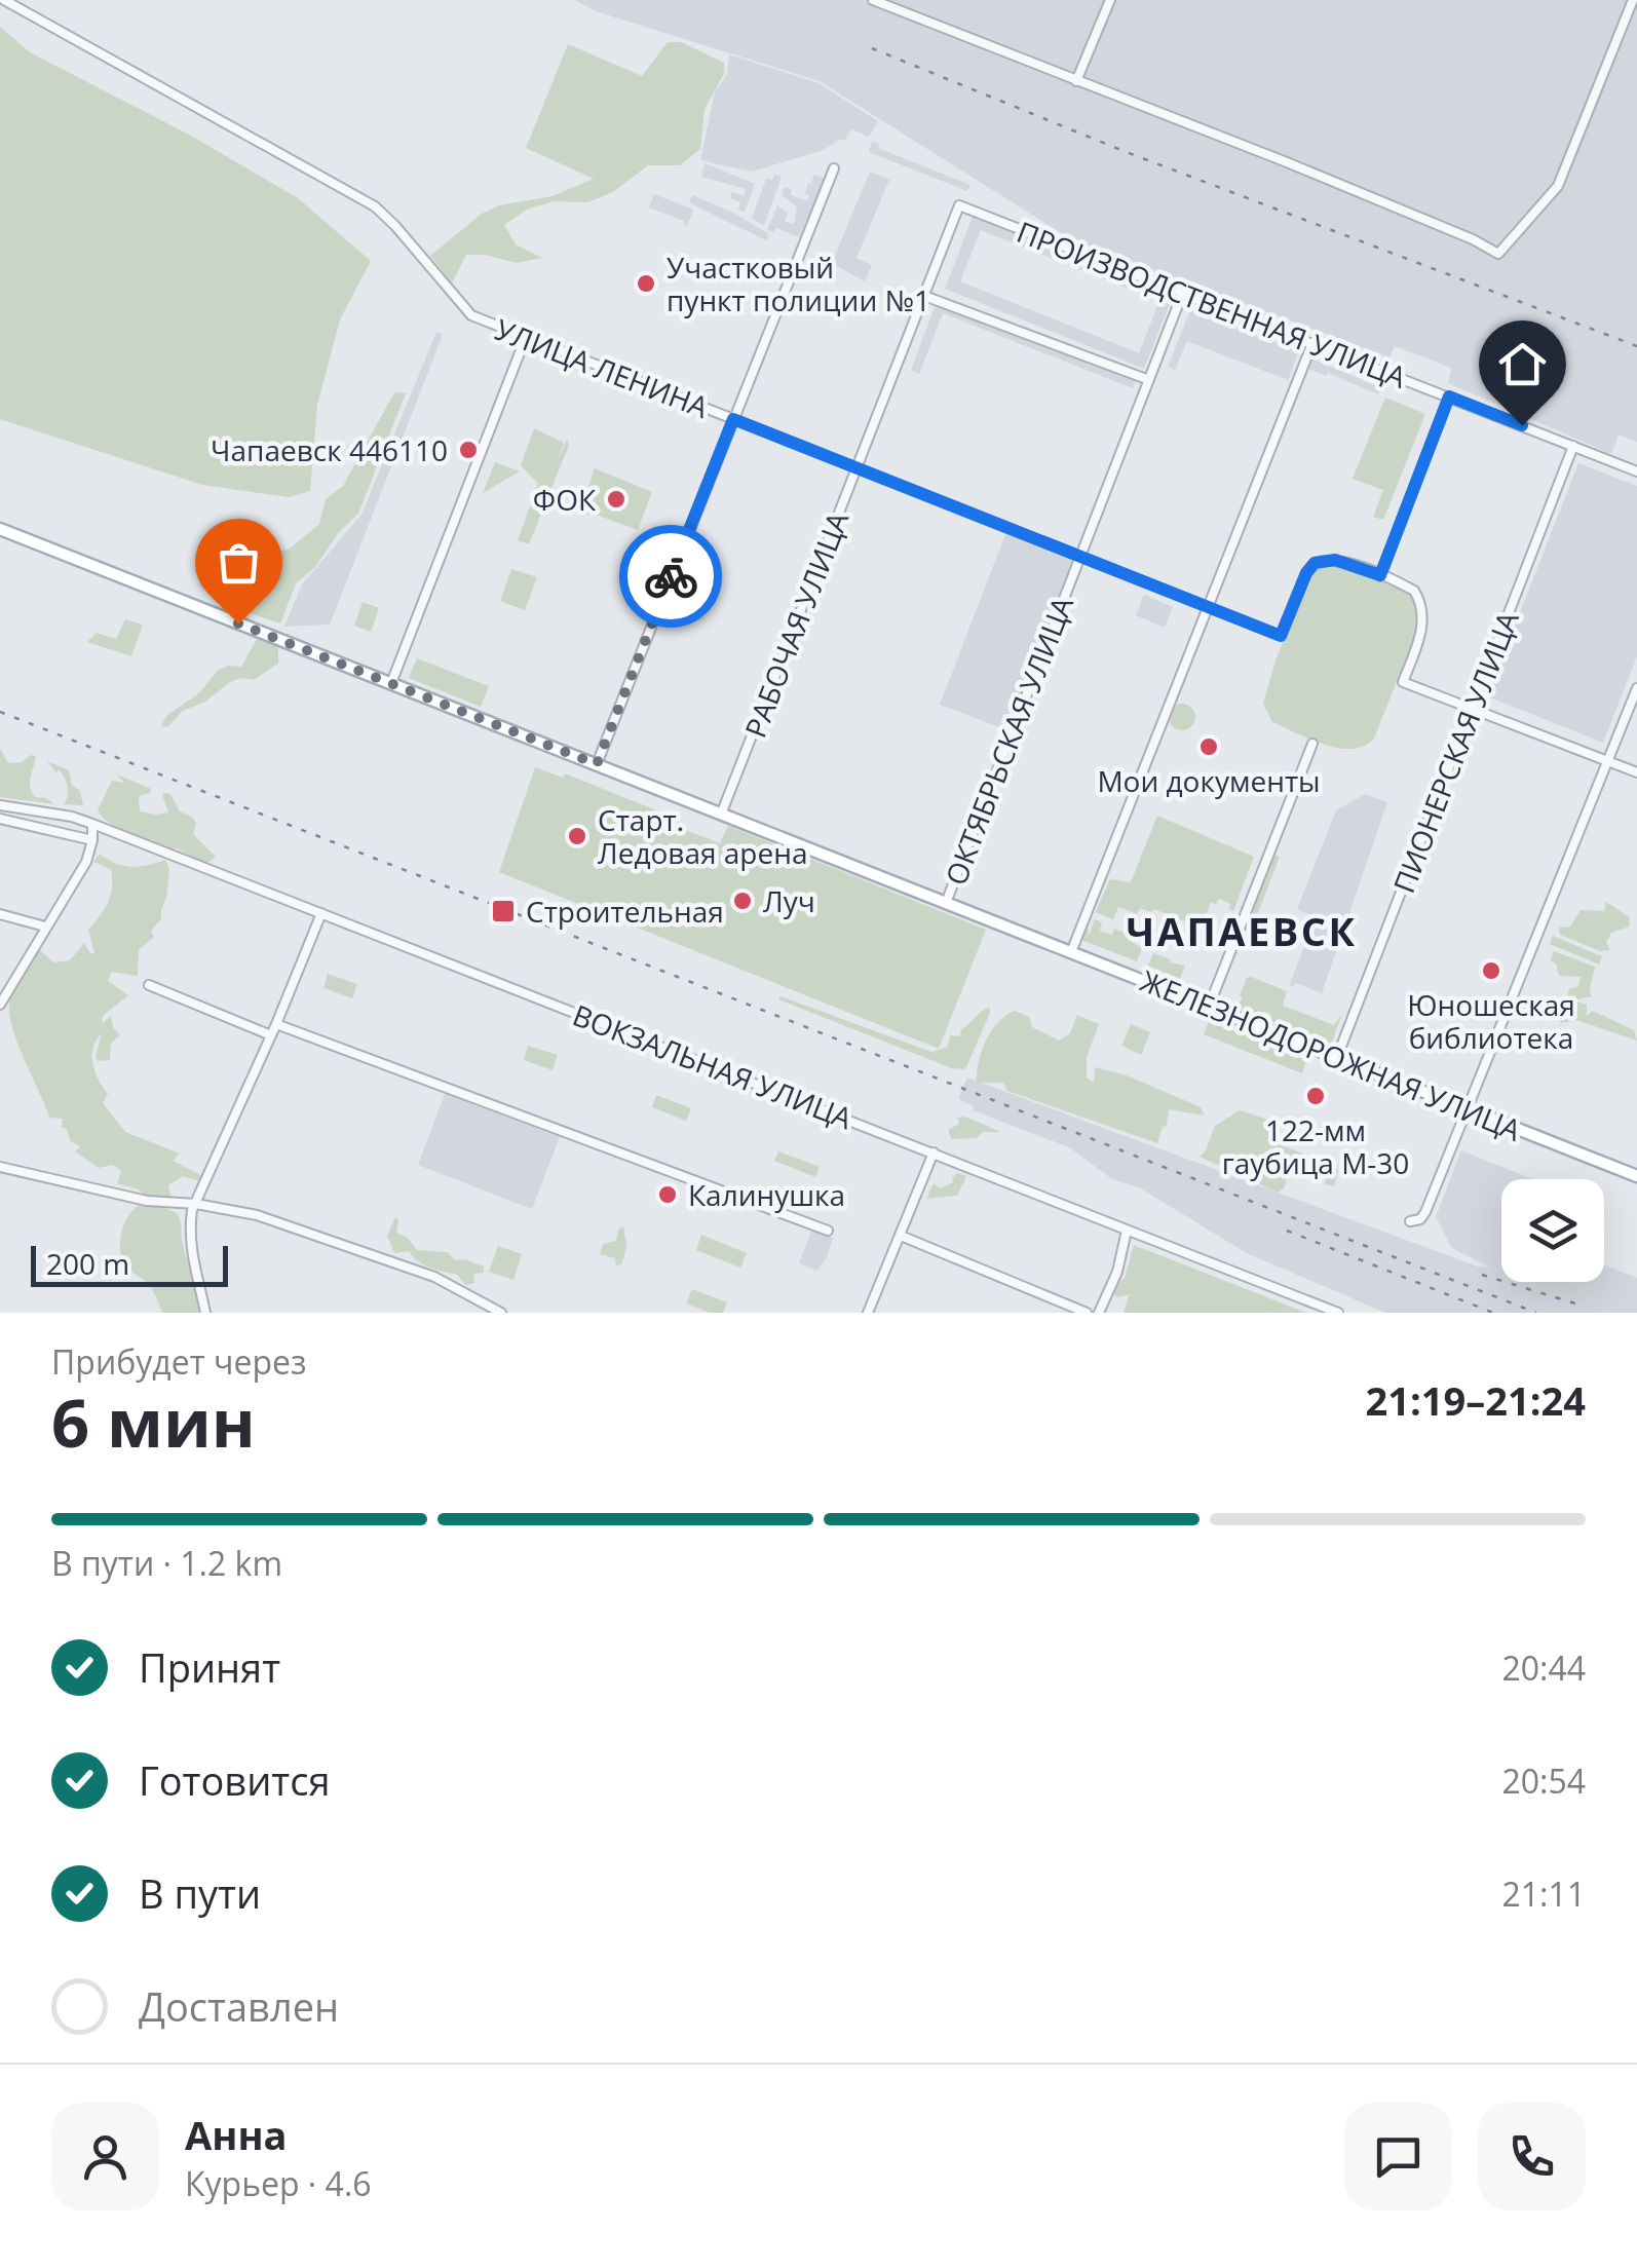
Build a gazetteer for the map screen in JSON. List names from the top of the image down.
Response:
{
  "streets": {
    "main road": ["ЖЕЛЕЗНОДОРОЖНАЯ УЛИЦА"],
    "street": [
      "ПРОИЗВОДСТВЕННАЯ УЛИЦА",
      "УЛИЦА ЛЕНИНА",
      "РАБОЧАЯ УЛИЦА",
      "ОКТЯБРЬСКАЯ УЛИЦА",
      "ПИОНЕРСКАЯ УЛИЦА",
      "ВОКЗАЛЬНАЯ УЛИЦА"
    ]
  },
  "crossings": [
    ["ПРОИЗВОДСТВЕННАЯ УЛИЦА", "РАБОЧАЯ УЛИЦА"],
    ["ПРОИЗВОДСТВЕННАЯ УЛИЦА", "ОКТЯБРЬСКАЯ УЛИЦА"],
    ["ПРОИЗВОДСТВЕННАЯ УЛИЦА", "ПИОНЕРСКАЯ УЛИЦА"],
    ["УЛИЦА ЛЕНИНА", "РАБОЧАЯ УЛИЦА"],
    ["УЛИЦА ЛЕНИНА", "ОКТЯБРЬСКАЯ УЛИЦА"],
    ["УЛИЦА ЛЕНИНА", "ПИОНЕРСКАЯ УЛИЦА"],
    ["РАБОЧАЯ УЛИЦА", "ЖЕЛЕЗНОДОРОЖНАЯ УЛИЦА"],
    ["ОКТЯБРЬСКАЯ УЛИЦА", "ЖЕЛЕЗНОДОРОЖНАЯ УЛИЦА"],
    ["ПИОНЕРСКАЯ УЛИЦА", "ЖЕЛЕЗНОДОРОЖНАЯ УЛИЦА"]
  ],
  "districts": ["ЧАПАЕВСК"],
  "places": {
    "other": [
      "Участковый пункт полиции №1",
      "Чапаевск 446110",
      "ФОК",
      "Мои документы",
      "Старт. Ледовая арена",
      "Луч",
      "Юношеская библиотека",
      "122-мм гаубица М-30",
      "Калинушка"
    ],
    "transit": ["Строительная"]
  },
  "scale_bar": "200 m",
  "page": {
    "scale": "200 m",
    "heading": ["6 мин", "Прибудет через", "21:19–21:24"],
    "panel": ["Анна", "Курьер · 4.6"],
    "bar": "В пути · 1.2 km",
    "list": [
      ["Принят", "20:44"],
      ["Готовится", "20:54"],
      ["В пути", "21:11"],
      "Доставлен"
    ]
  }
}
